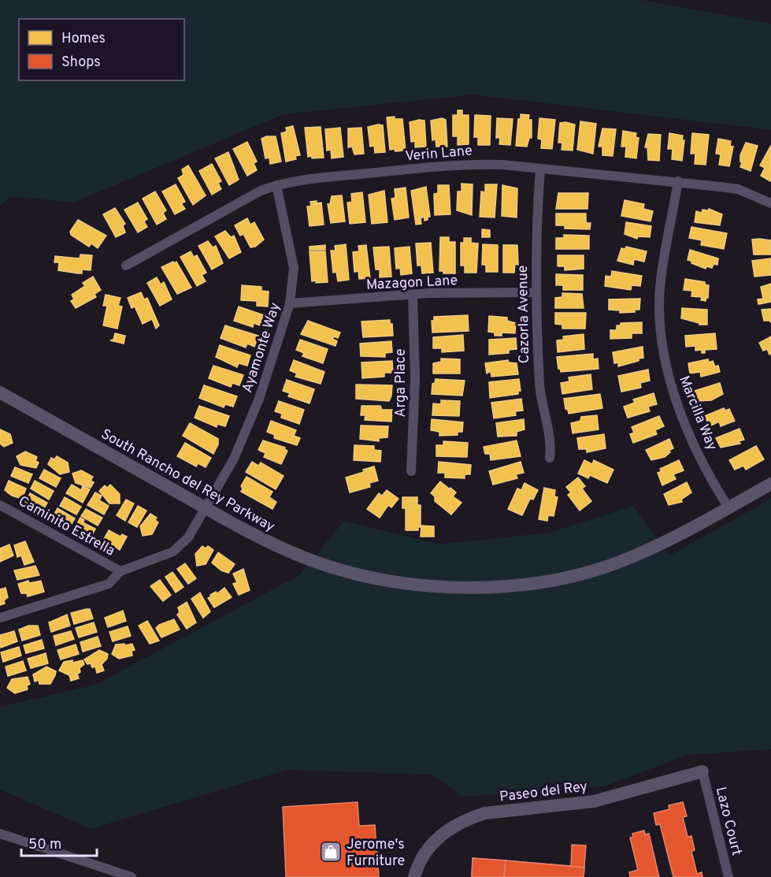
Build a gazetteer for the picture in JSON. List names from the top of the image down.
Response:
{
  "streets": {
    "street": [
      "Verin Lane",
      "Mazagon Lane",
      "Cazorla Avenue",
      "Ayamonte Way",
      "Arga Place",
      "Marcilla Way",
      "South Rancho del Rey Parkway",
      "Caminito Estrella",
      "Paseo del Rey",
      "Lazo Court"
    ]
  },
  "crossings": [
    ["Verin Lane", "Cazorla Avenue"],
    ["Verin Lane", "Ayamonte Way"],
    ["Verin Lane", "Marcilla Way"],
    ["Mazagon Lane", "Cazorla Avenue"],
    ["Mazagon Lane", "Ayamonte Way"],
    ["Mazagon Lane", "Arga Place"],
    ["Ayamonte Way", "South Rancho del Rey Parkway"],
    ["Ayamonte Way", "Caminito Estrella"],
    ["Marcilla Way", "South Rancho del Rey Parkway"],
    ["South Rancho del Rey Parkway", "Caminito Estrella"],
    ["Paseo del Rey", "Lazo Court"]
  ],
  "places": {
    "shop": ["Jerome's Furniture"]
  },
  "legend": ["Homes", "Shops"],
  "scale_bar": "50 m"
}
